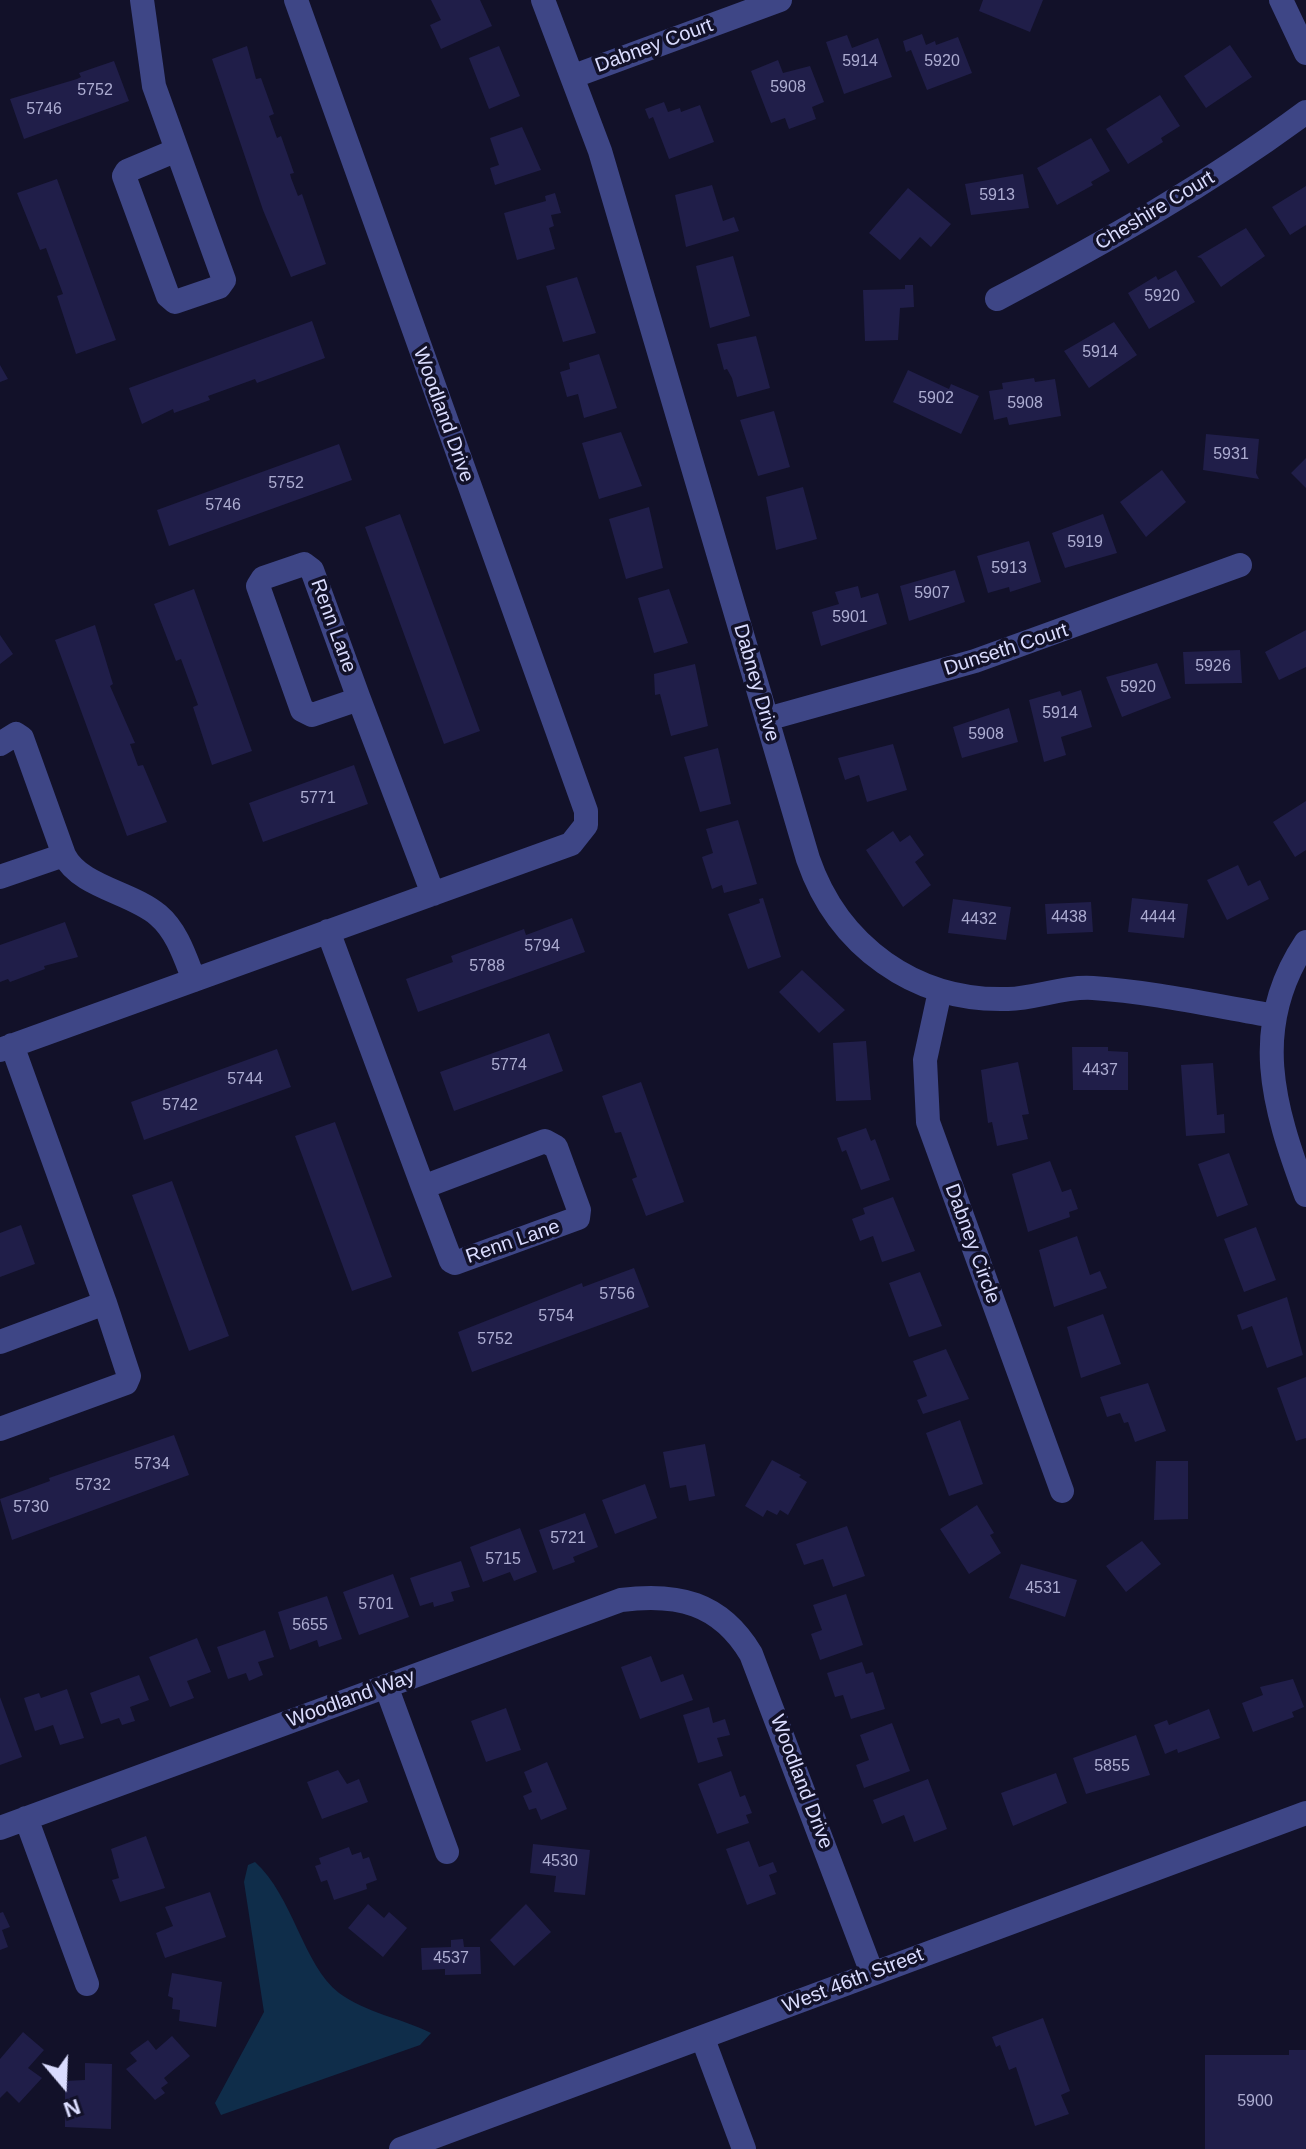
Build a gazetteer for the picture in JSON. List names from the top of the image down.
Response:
{
  "streets": {
    "street": [
      "Dabney Court",
      "Cheshire Court",
      "Woodland Drive",
      "Renn Lane",
      "Dunseth Court",
      "Dabney Drive",
      "Dabney Circle",
      "Woodland Way",
      "West 46th Street"
    ]
  },
  "crossings": [
    ["Dabney Court", "Dabney Drive"],
    ["Woodland Drive", "Renn Lane"],
    ["Woodland Drive", "Woodland Way"],
    ["Woodland Drive", "West 46th Street"],
    ["Dunseth Court", "Dabney Drive"],
    ["Dabney Drive", "Dabney Circle"]
  ],
  "house_numbers": [
    "5914",
    "5920",
    "5908",
    "5752",
    "5746",
    "5913",
    "5920",
    "5914",
    "5902",
    "5908",
    "5931",
    "5752",
    "5746",
    "5919",
    "5913",
    "5907",
    "5901",
    "5926",
    "5920",
    "5914",
    "5908",
    "5771",
    "4438",
    "4444",
    "4432",
    "5794",
    "5788",
    "5774",
    "4437",
    "5744",
    "5742",
    "5756",
    "5754",
    "5752",
    "5734",
    "5732",
    "5730",
    "5721",
    "5715",
    "4531",
    "5701",
    "5655",
    "5855",
    "4530",
    "4537",
    "5900"
  ],
  "north": "bottom"
}
